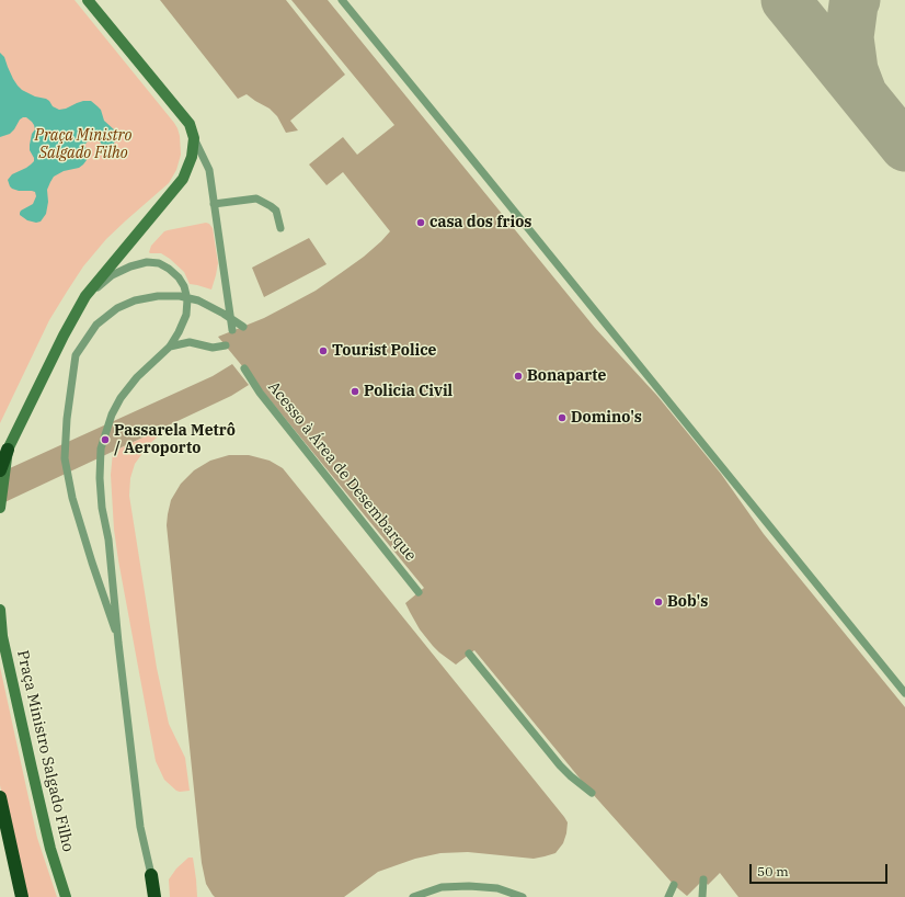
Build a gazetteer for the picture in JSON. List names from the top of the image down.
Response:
{
  "streets": {
    "street": ["Praça Ministro Salgado Filho"],
    "lane": ["Acesso à Área de Desembarque"]
  },
  "parks": ["Praça Ministro Salgado Filho"],
  "places": [
    "casa dos frios",
    "Tourist Police",
    "Bonaparte",
    "Policia Civil",
    "Domino's",
    "Passarela Metrô / Aeroporto",
    "Bob's"
  ],
  "scale_bar": "50 m"
}
